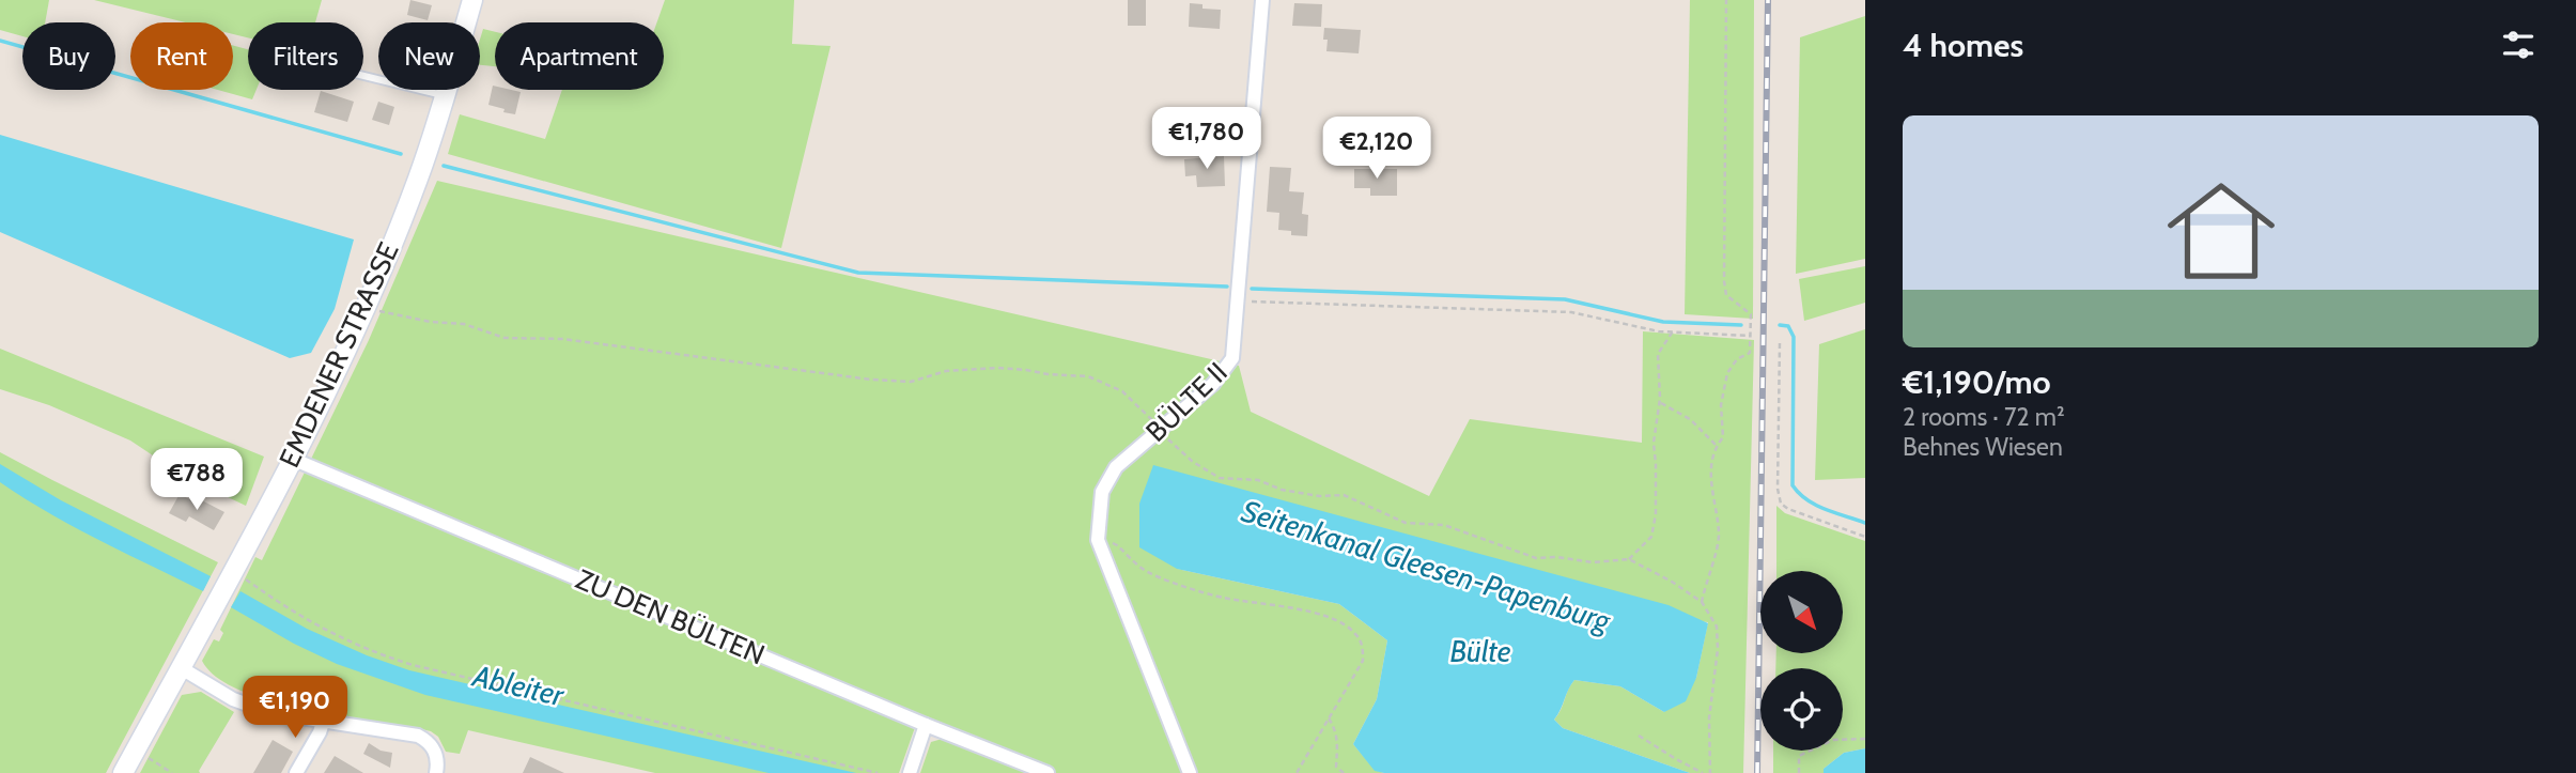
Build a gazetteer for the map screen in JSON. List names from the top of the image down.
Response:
{
  "streets": {
    "street": ["EMDENER STRASSE", "BÜLTE II", "ZU DEN BÜLTEN"]
  },
  "crossings": [
    ["EMDENER STRASSE", "ZU DEN BÜLTEN"]
  ],
  "water": ["Seitenkanal Gleesen-Papenburg", "Bülte", "Ableiter"],
  "north": "bottom right",
  "page": {
    "heading": "4 homes",
    "chip": [
      "Buy",
      "Rent",
      "Filters",
      "New",
      "Apartment"
    ],
    "list": [
      {
        "name": "€1,190/mo",
        "note": "2 rooms · 72 m² · Behnes Wiesen"
      }
    ],
    "price": [
      "€1,780",
      "€2,120",
      "€788",
      "€1,190"
    ]
  }
}
